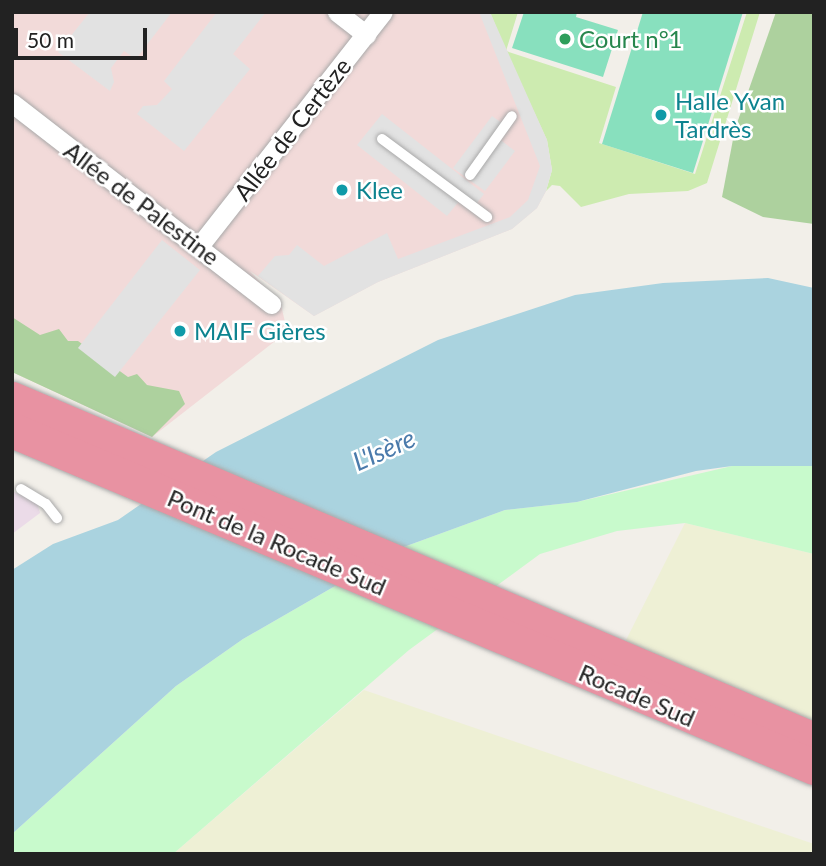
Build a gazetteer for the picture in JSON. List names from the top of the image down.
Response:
{
  "streets": {
    "highway": ["Pont de la Rocade Sud", "Rocade Sud"],
    "street": ["Allée de Certèze", "Allée de Palestine"]
  },
  "crossings": [
    ["Allée de Certèze", "Allée de Palestine"],
    ["Pont de la Rocade Sud", "Rocade Sud"]
  ],
  "water": ["L'Isère"],
  "places": [
    "Court n°1",
    "Halle Yvan Tardrès",
    "Klee",
    "MAIF Gières"
  ],
  "scale_bar": "50 m"
}
